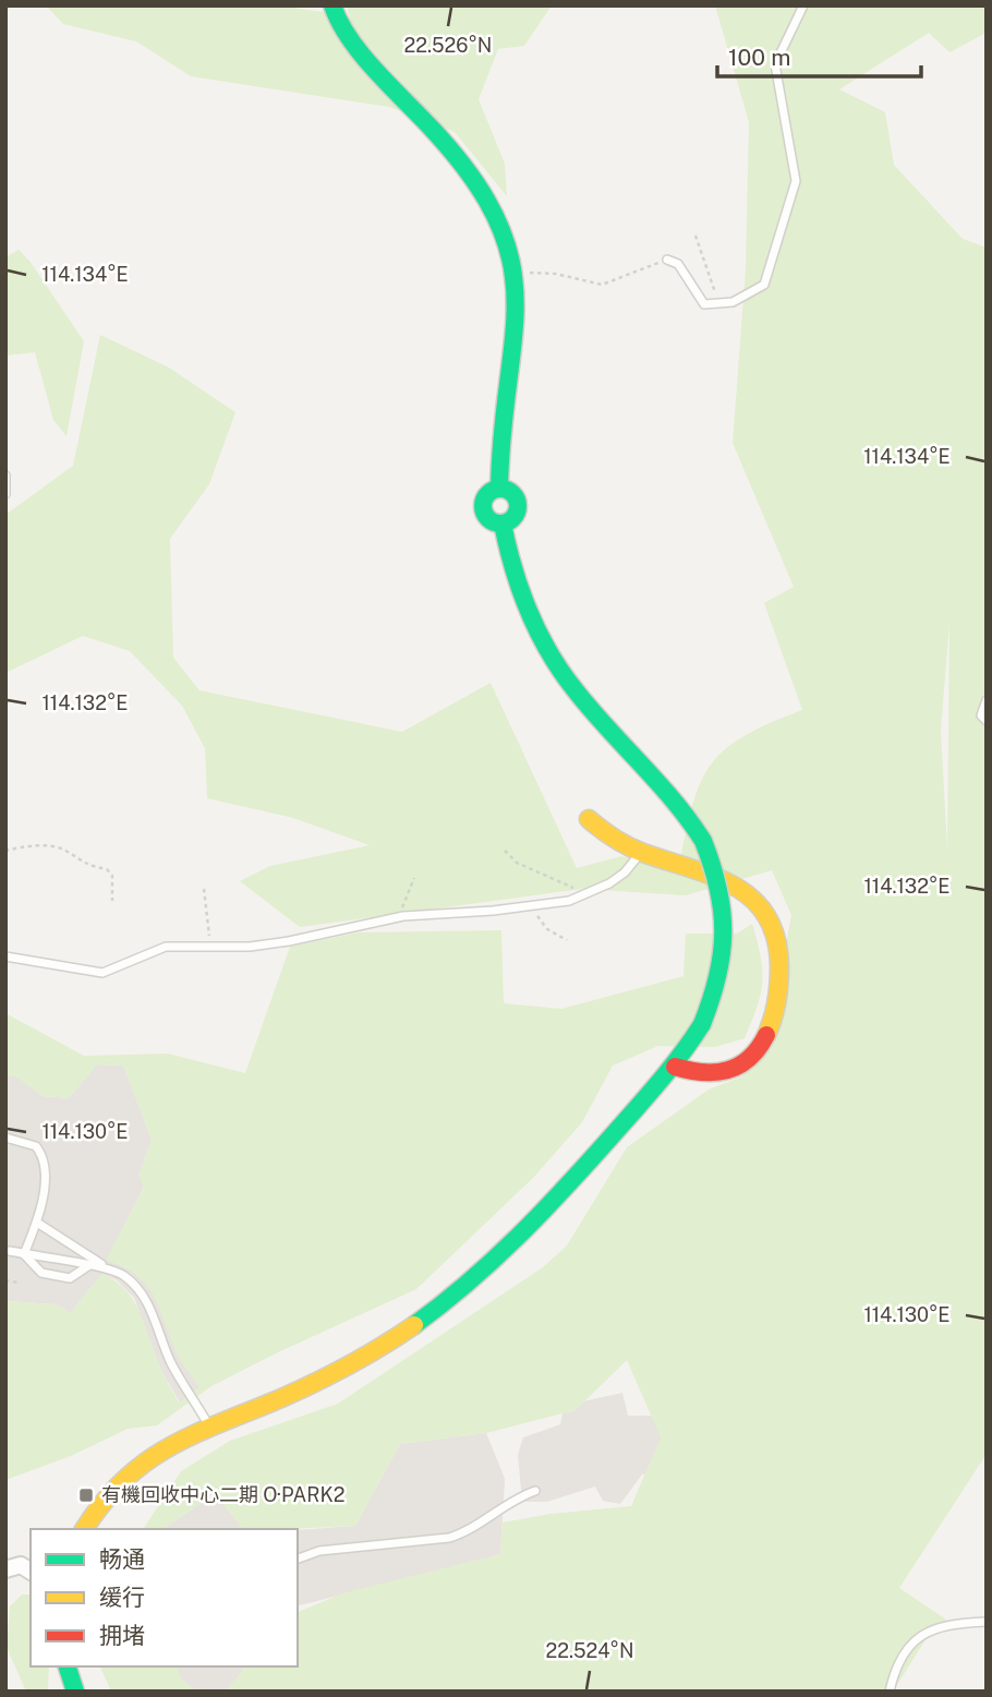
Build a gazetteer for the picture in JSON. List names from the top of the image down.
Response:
{
  "places": {
    "transit": ["有機回收中心二期 O·PARK2"]
  },
  "legend": ["畅通", "缓行", "拥堵"],
  "scale_bar": "100 m",
  "coordinates": [
    "22.526°N",
    "114.134°E",
    "114.132°E",
    "114.130°E",
    "22.524°N"
  ]
}
